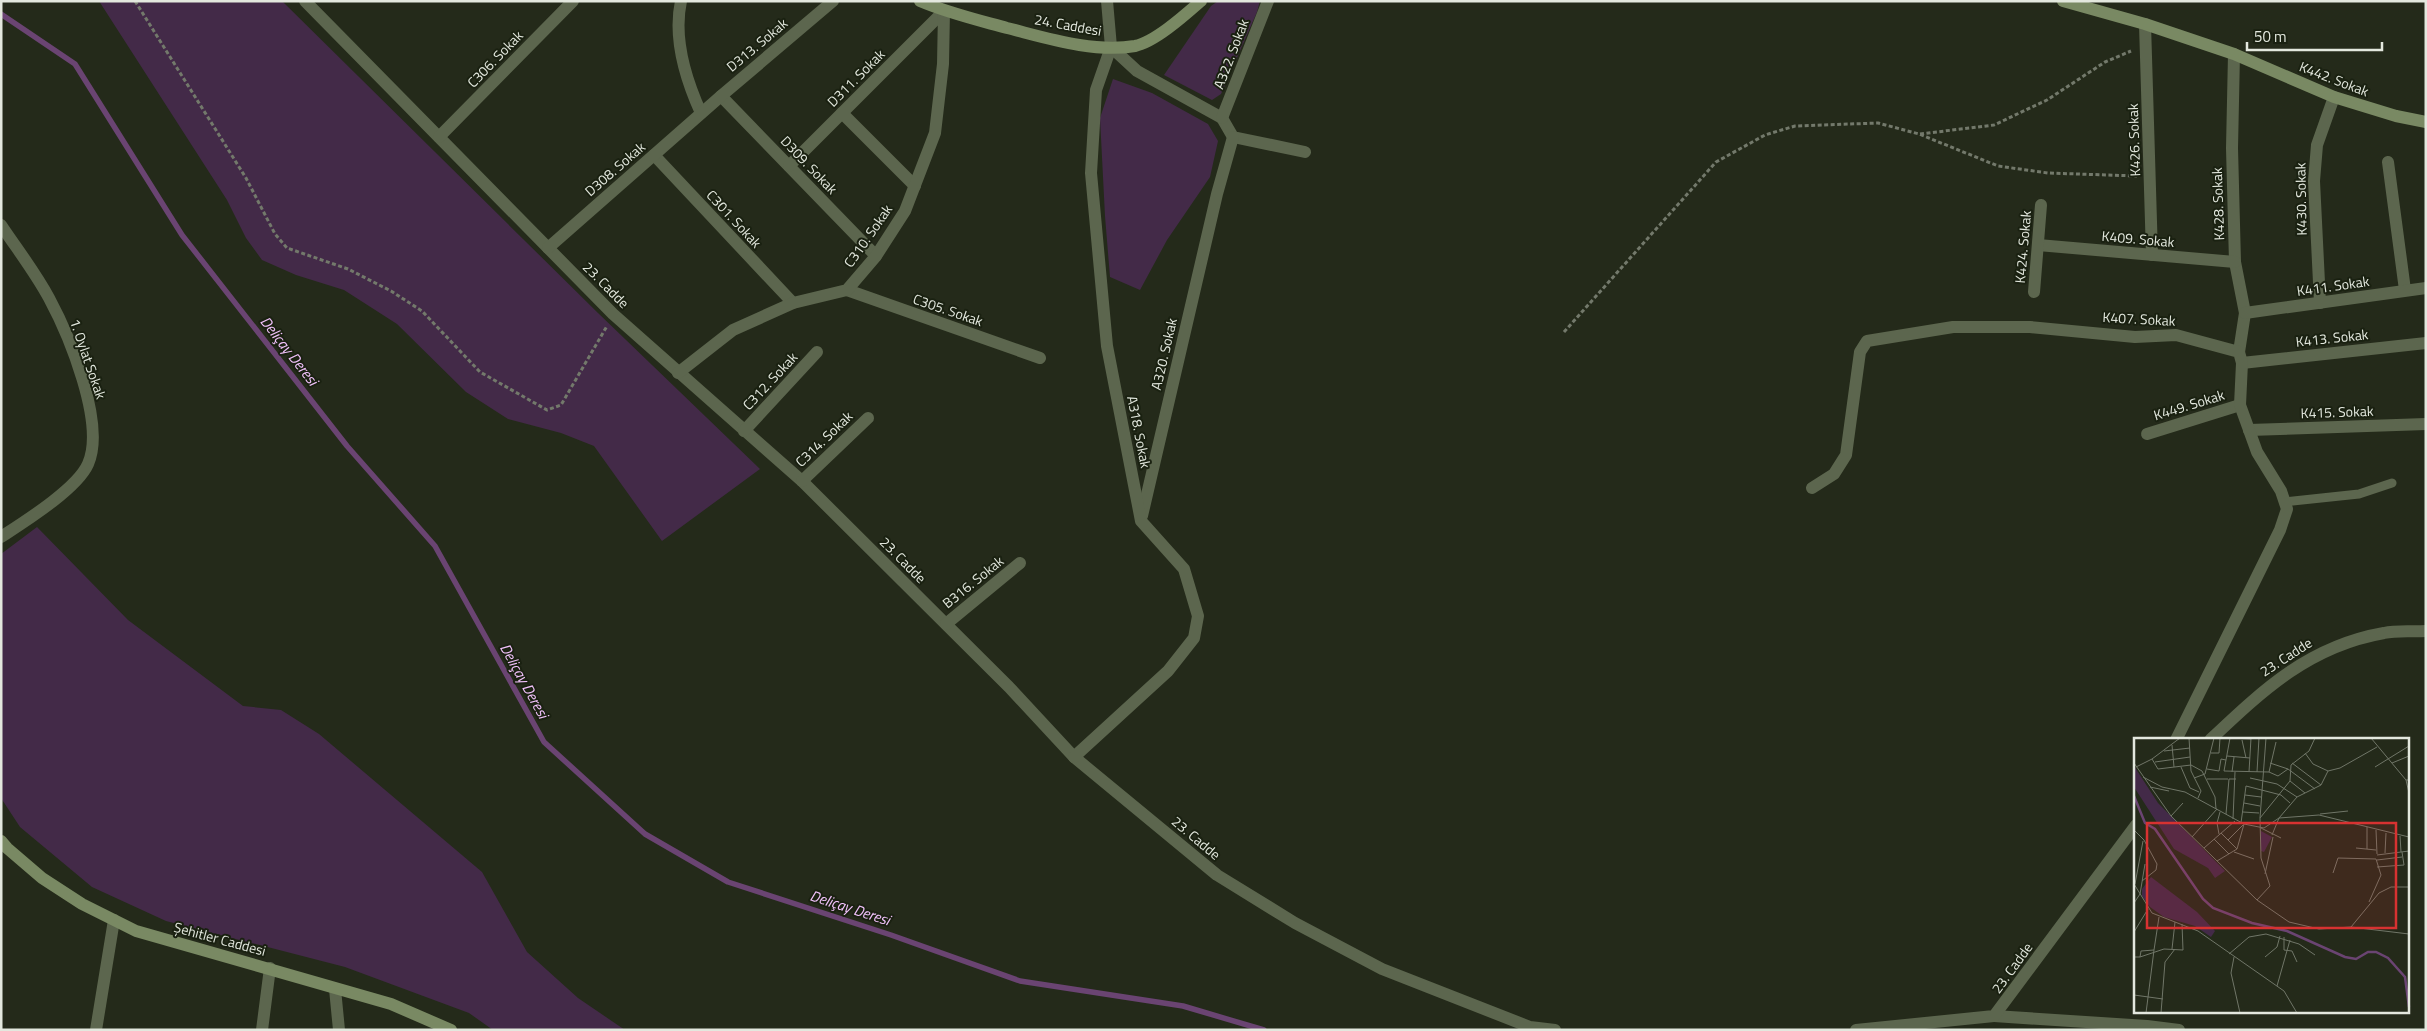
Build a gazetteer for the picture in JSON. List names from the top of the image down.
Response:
{
  "streets": {
    "street": [
      "24. Caddesi",
      "D313. Sokak",
      "A322. Sokak",
      "C306. Sokak",
      "D311. Sokak",
      "K442. Sokak",
      "K426. Sokak",
      "D309. Sokak",
      "D308. Sokak",
      "K430. Sokak",
      "K428. Sokak",
      "C301. Sokak",
      "C310. Sokak",
      "K409. Sokak",
      "K424. Sokak",
      "23. Cadde",
      "K411. Sokak",
      "C305. Sokak",
      "K407. Sokak",
      "K413. Sokak",
      "A320. Sokak",
      "1. Oylat Sokak",
      "C312. Sokak",
      "K449. Sokak",
      "K415. Sokak",
      "A318. Sokak",
      "C314. Sokak",
      "B316. Sokak",
      "Şehitler Caddesi"
    ]
  },
  "crossings": [
    ["24. Caddesi", "D311. Sokak"],
    ["24. Caddesi", "C310. Sokak"],
    ["24. Caddesi", "A318. Sokak"],
    ["D313. Sokak", "D309. Sokak"],
    ["D313. Sokak", "D308. Sokak"],
    ["C306. Sokak", "23. Cadde"],
    ["D311. Sokak", "D309. Sokak"],
    ["D311. Sokak", "C310. Sokak"],
    ["K442. Sokak", "K426. Sokak"],
    ["K442. Sokak", "K430. Sokak"],
    ["K442. Sokak", "K428. Sokak"],
    ["K426. Sokak", "K409. Sokak"],
    ["D309. Sokak", "C310. Sokak"],
    ["D308. Sokak", "C301. Sokak"],
    ["D308. Sokak", "23. Cadde"],
    ["K430. Sokak", "K411. Sokak"],
    ["K428. Sokak", "K409. Sokak"],
    ["K428. Sokak", "K411. Sokak"],
    ["K428. Sokak", "K407. Sokak"],
    ["K428. Sokak", "K413. Sokak"],
    ["C310. Sokak", "C305. Sokak"],
    ["K409. Sokak", "K424. Sokak"],
    ["23. Cadde", "C312. Sokak"],
    ["23. Cadde", "C314. Sokak"],
    ["23. Cadde", "B316. Sokak"],
    ["K407. Sokak", "K413. Sokak"],
    ["A320. Sokak", "A318. Sokak"]
  ],
  "water": ["Deliçay Deresi"],
  "scale_bar": "50 m"
}
